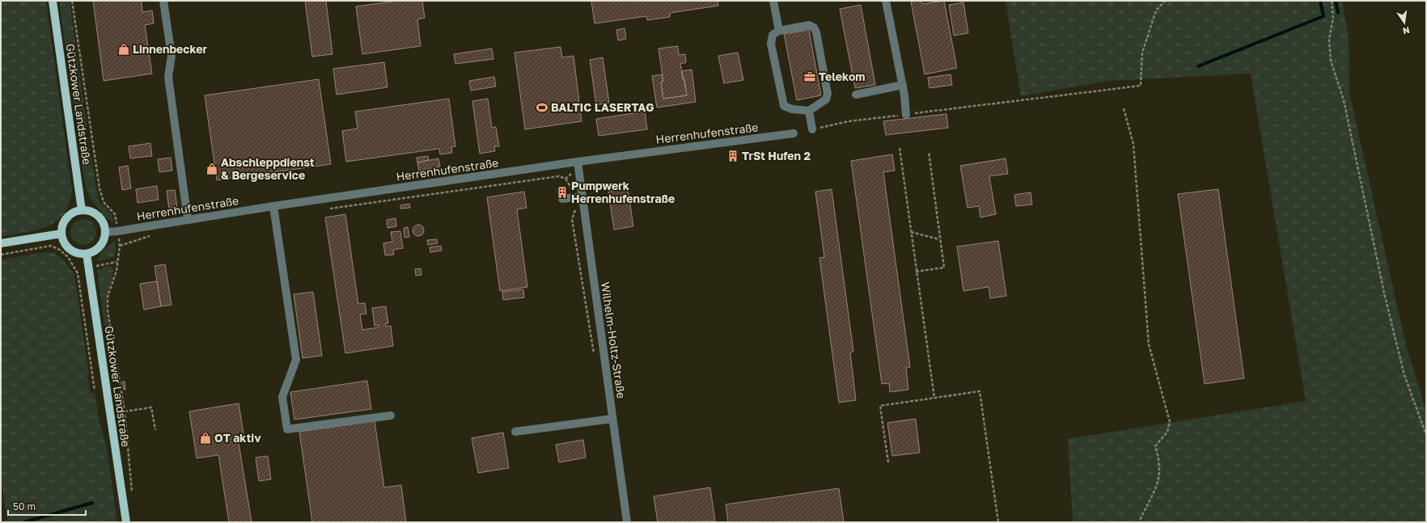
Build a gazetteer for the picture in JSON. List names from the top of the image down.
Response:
{
  "streets": {
    "main road": ["Gützkower Landstraße"],
    "street": ["Herrenhufenstraße", "Wilhelm-Holtz-Straße"]
  },
  "crossings": [
    ["Gützkower Landstraße", "Herrenhufenstraße"],
    ["Herrenhufenstraße", "Wilhelm-Holtz-Straße"]
  ],
  "places": {
    "shop": ["Linnenbecker", "Abschleppdienst & Bergeservice", "OT aktiv"],
    "office": ["Telekom"],
    "sports": ["BALTIC LASERTAG"],
    "building": ["TrSt Hufen 2", "Pumpwerk Herrenhufenstraße"]
  },
  "scale_bar": "50 m",
  "north": "bottom"
}
